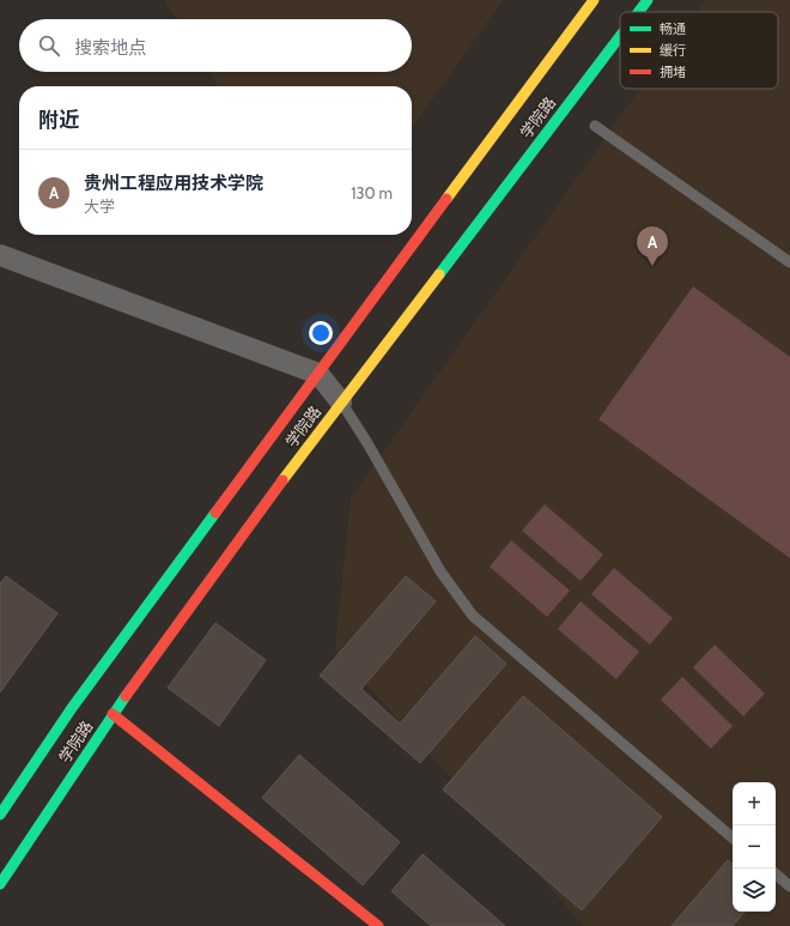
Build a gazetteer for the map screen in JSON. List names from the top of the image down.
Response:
{
  "streets": {
    "main road": ["学院路"]
  },
  "legend": ["畅通", "缓行", "拥堵"],
  "page": {
    "search": "搜索地点",
    "heading": "附近",
    "list": [
      {
        "mark": "A",
        "name": "贵州工程应用技术学院",
        "note": "大学",
        "value": "130 m"
      }
    ],
    "pins": "A",
    "map_buttons": ["+", "−"]
  }
}
